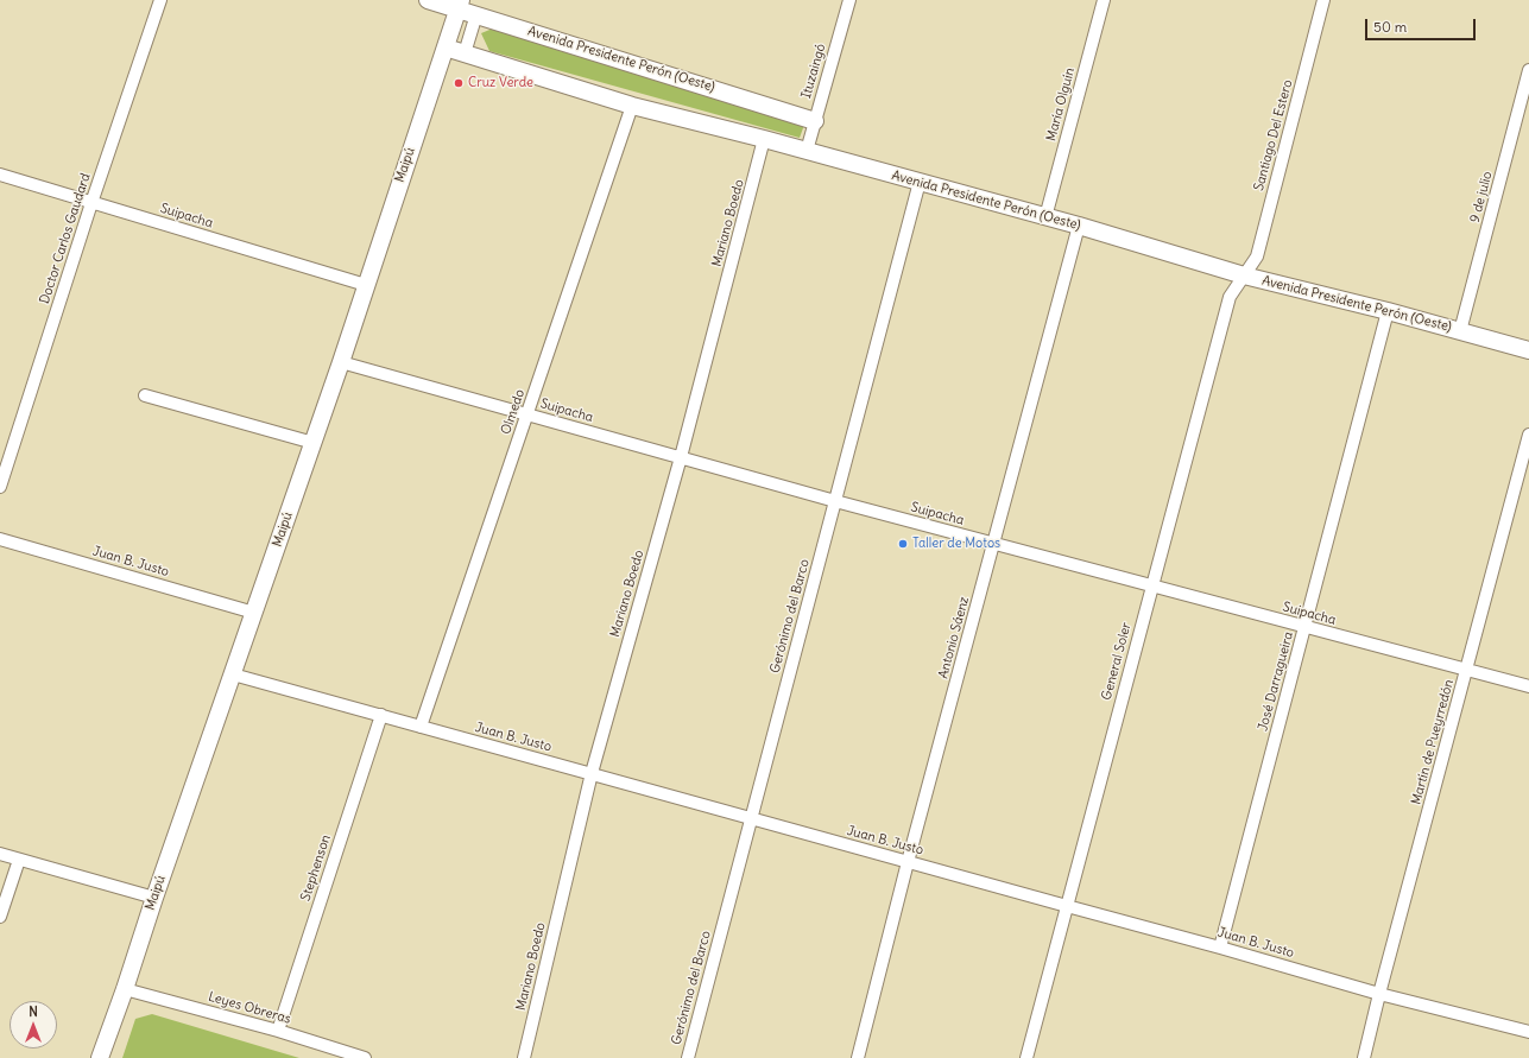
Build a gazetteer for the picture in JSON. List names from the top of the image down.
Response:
{
  "streets": {
    "main road": ["Avenida Presidente Perón (Oeste)", "Maipú"],
    "street": [
      "Ituzaingó",
      "María Olguín",
      "Santiago Del Estero",
      "9 de julio",
      "Suipacha",
      "Mariano Boedo",
      "Doctor Carlos Gaudard",
      "Olmedo",
      "Juan B. Justo",
      "Gerónimo del Barco",
      "Antonio Sáenz",
      "General Soler",
      "José Darragueira",
      "Martín de Pueyrredón",
      "Stephenson",
      "Leyes Obreras"
    ]
  },
  "crossings": [
    ["Avenida Presidente Perón (Oeste)", "Ituzaingó"],
    ["Avenida Presidente Perón (Oeste)", "María Olguín"],
    ["Avenida Presidente Perón (Oeste)", "Santiago Del Estero"],
    ["Avenida Presidente Perón (Oeste)", "Maipú"],
    ["Avenida Presidente Perón (Oeste)", "9 de julio"],
    ["Avenida Presidente Perón (Oeste)", "Mariano Boedo"],
    ["Avenida Presidente Perón (Oeste)", "Olmedo"],
    ["Avenida Presidente Perón (Oeste)", "Gerónimo del Barco"],
    ["Avenida Presidente Perón (Oeste)", "Antonio Sáenz"],
    ["Avenida Presidente Perón (Oeste)", "General Soler"],
    ["Avenida Presidente Perón (Oeste)", "José Darragueira"],
    ["Santiago Del Estero", "General Soler"],
    ["Maipú", "Suipacha"],
    ["Maipú", "Juan B. Justo"],
    ["Maipú", "Leyes Obreras"],
    ["Suipacha", "Mariano Boedo"],
    ["Suipacha", "Doctor Carlos Gaudard"],
    ["Suipacha", "Olmedo"],
    ["Suipacha", "Gerónimo del Barco"],
    ["Suipacha", "Antonio Sáenz"],
    ["Suipacha", "General Soler"],
    ["Suipacha", "José Darragueira"],
    ["Suipacha", "Martín de Pueyrredón"],
    ["Mariano Boedo", "Juan B. Justo"],
    ["Olmedo", "Juan B. Justo"],
    ["Juan B. Justo", "Gerónimo del Barco"],
    ["Juan B. Justo", "Antonio Sáenz"],
    ["Juan B. Justo", "General Soler"],
    ["Juan B. Justo", "José Darragueira"],
    ["Juan B. Justo", "Martín de Pueyrredón"],
    ["Juan B. Justo", "Stephenson"],
    ["Stephenson", "Leyes Obreras"]
  ],
  "places": ["Cruz Verde", "Taller de Motos"],
  "scale_bar": "50 m",
  "north": "top"
}
